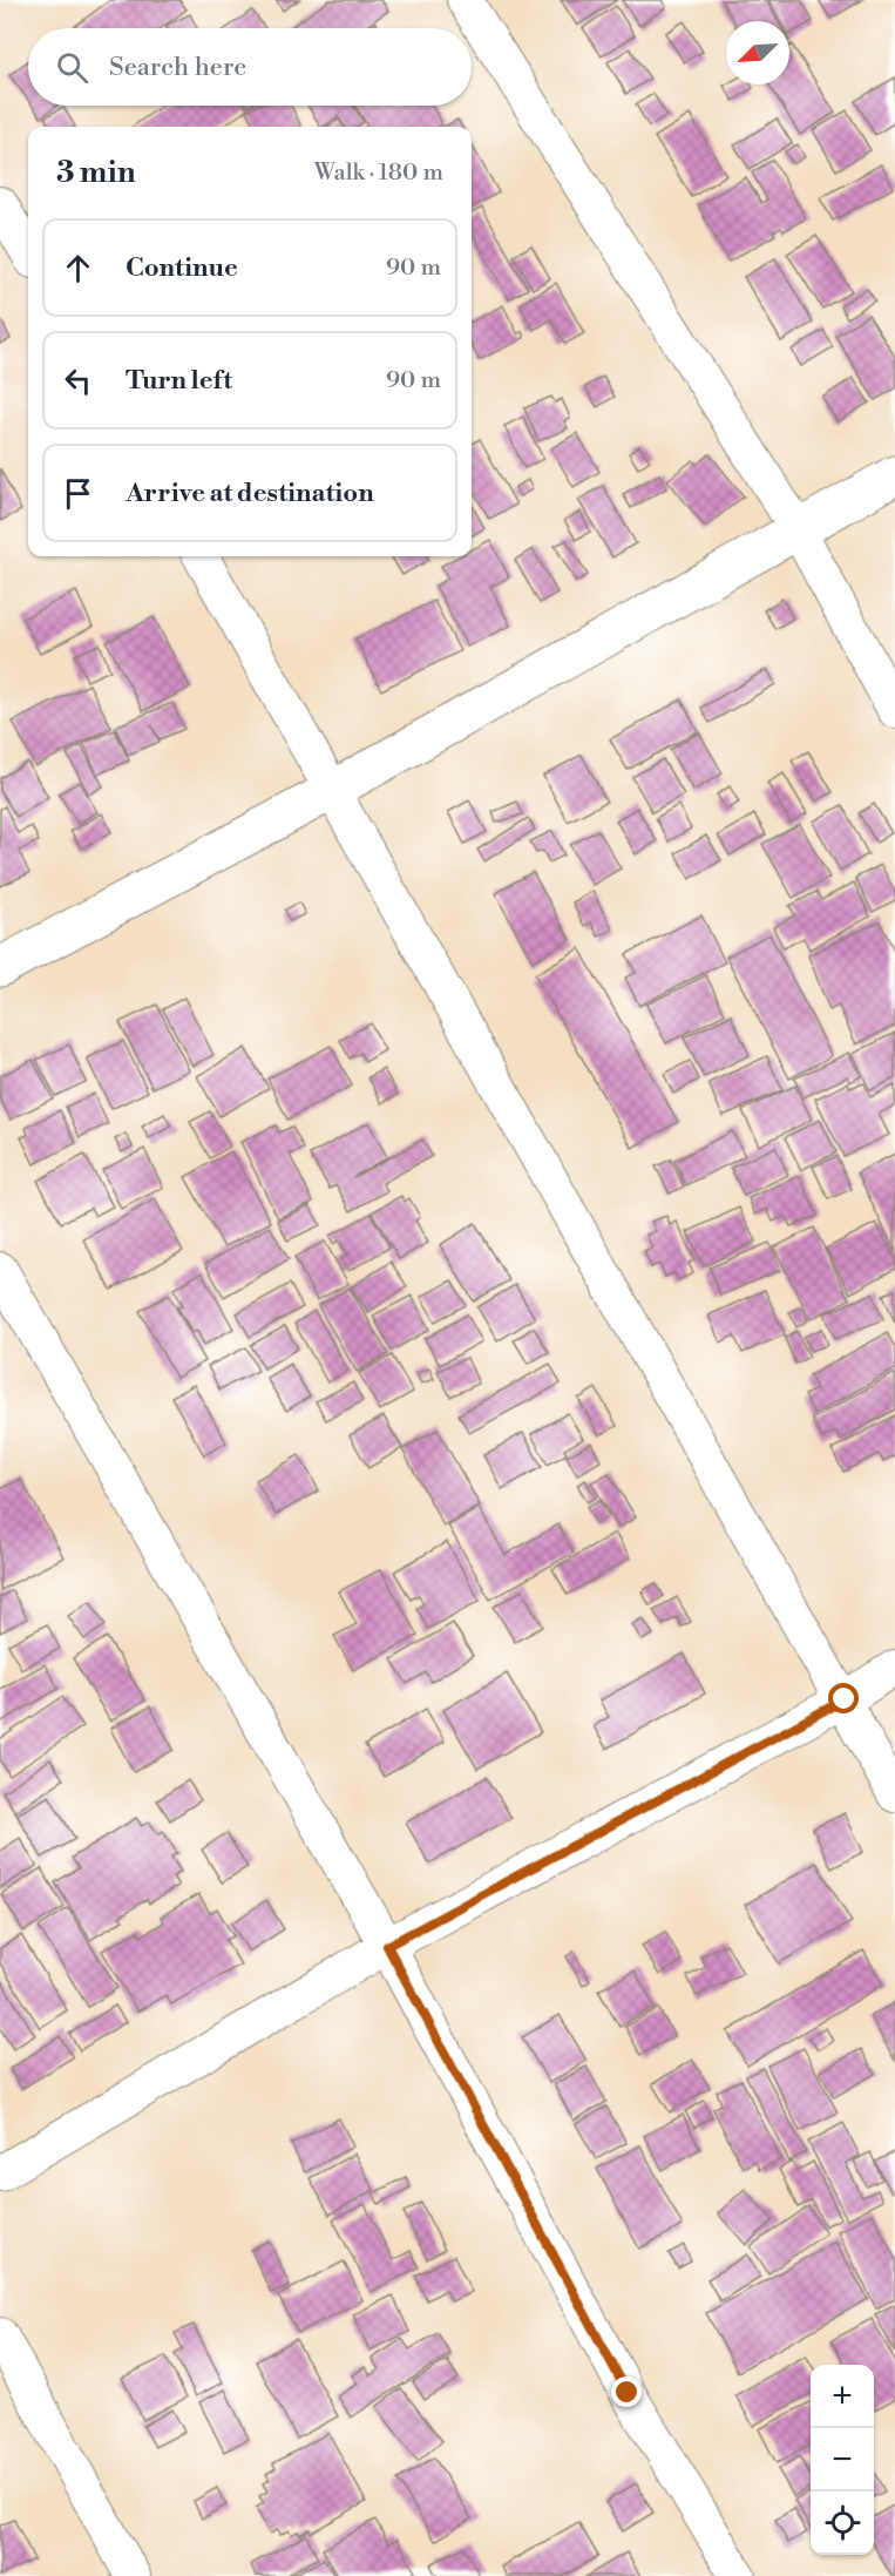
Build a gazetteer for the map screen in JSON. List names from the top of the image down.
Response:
{
  "north": "bottom left",
  "page": {
    "search": "Search here",
    "heading": ["3 min", "Walk · 180 m"],
    "list": [
      ["Continue", "90 m"],
      ["Turn left", "90 m"],
      "Arrive at destination"
    ],
    "map_buttons": ["+", "−"]
  }
}
